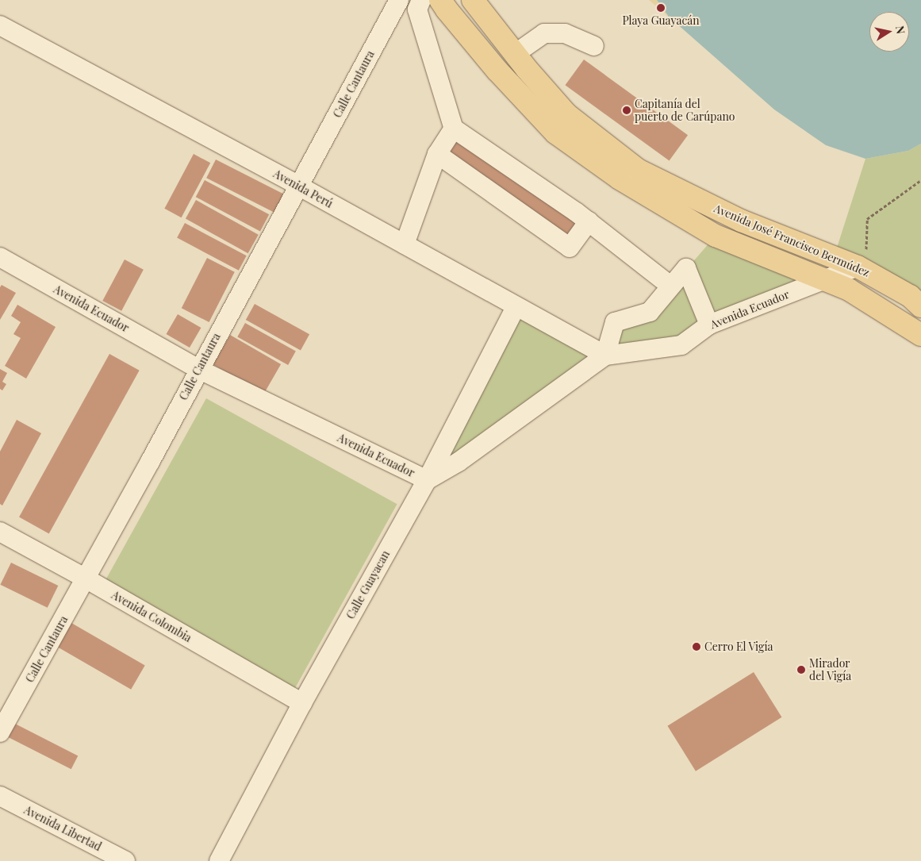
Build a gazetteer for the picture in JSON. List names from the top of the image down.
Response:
{
  "streets": {
    "main road": ["Avenida José Francisco Bermúdez"],
    "street": [
      "Calle Cantaura",
      "Avenida Perú",
      "Avenida Ecuador",
      "Calle Guayacan",
      "Avenida Colombia",
      "Avenida Libertad"
    ]
  },
  "crossings": [
    ["Calle Cantaura", "Avenida Perú"],
    ["Calle Cantaura", "Avenida Ecuador"],
    ["Calle Cantaura", "Avenida Colombia"],
    ["Avenida Perú", "Avenida Ecuador"],
    ["Avenida Perú", "Calle Guayacan"],
    ["Avenida José Francisco Bermúdez", "Avenida Ecuador"],
    ["Avenida Ecuador", "Calle Guayacan"],
    ["Calle Guayacan", "Avenida Colombia"]
  ],
  "places": [
    "Playa Guayacán",
    "Capitanía del puerto de Carúpano",
    "Cerro El Vigía",
    "Mirador del Vigía"
  ],
  "north": "right"
}
